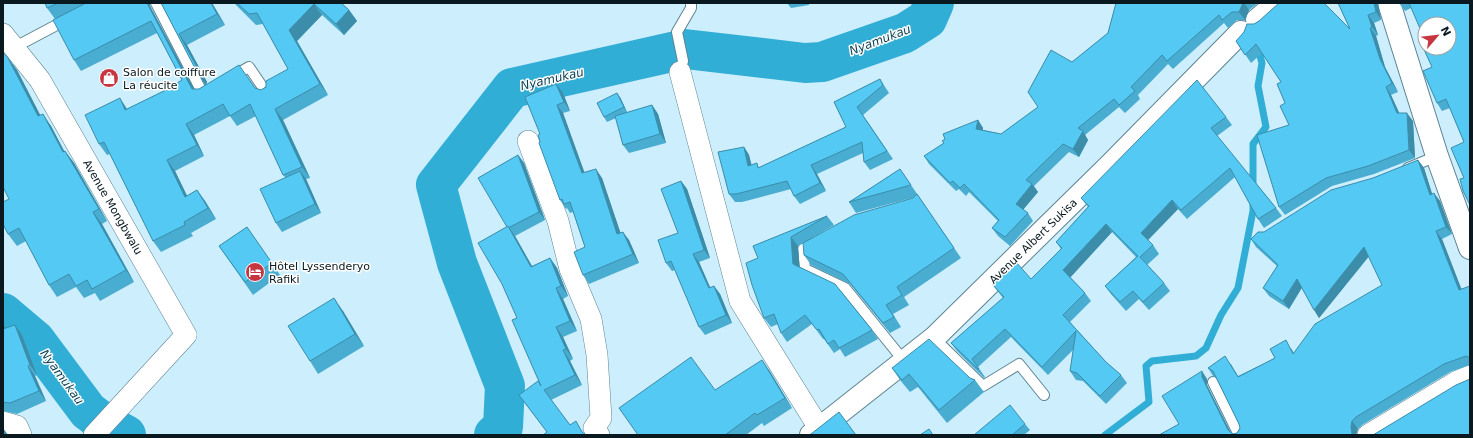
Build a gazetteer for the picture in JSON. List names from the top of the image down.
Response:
{
  "streets": {
    "street": ["Avenue Mongbwalu", "Avenue Albert Sukisa"]
  },
  "water": ["Nyamukau"],
  "places": {
    "shop": ["Salon de coiffure La réucite"],
    "hotel": ["Hôtel Lyssenderyo Rafiki"]
  },
  "north": "top right"
}
